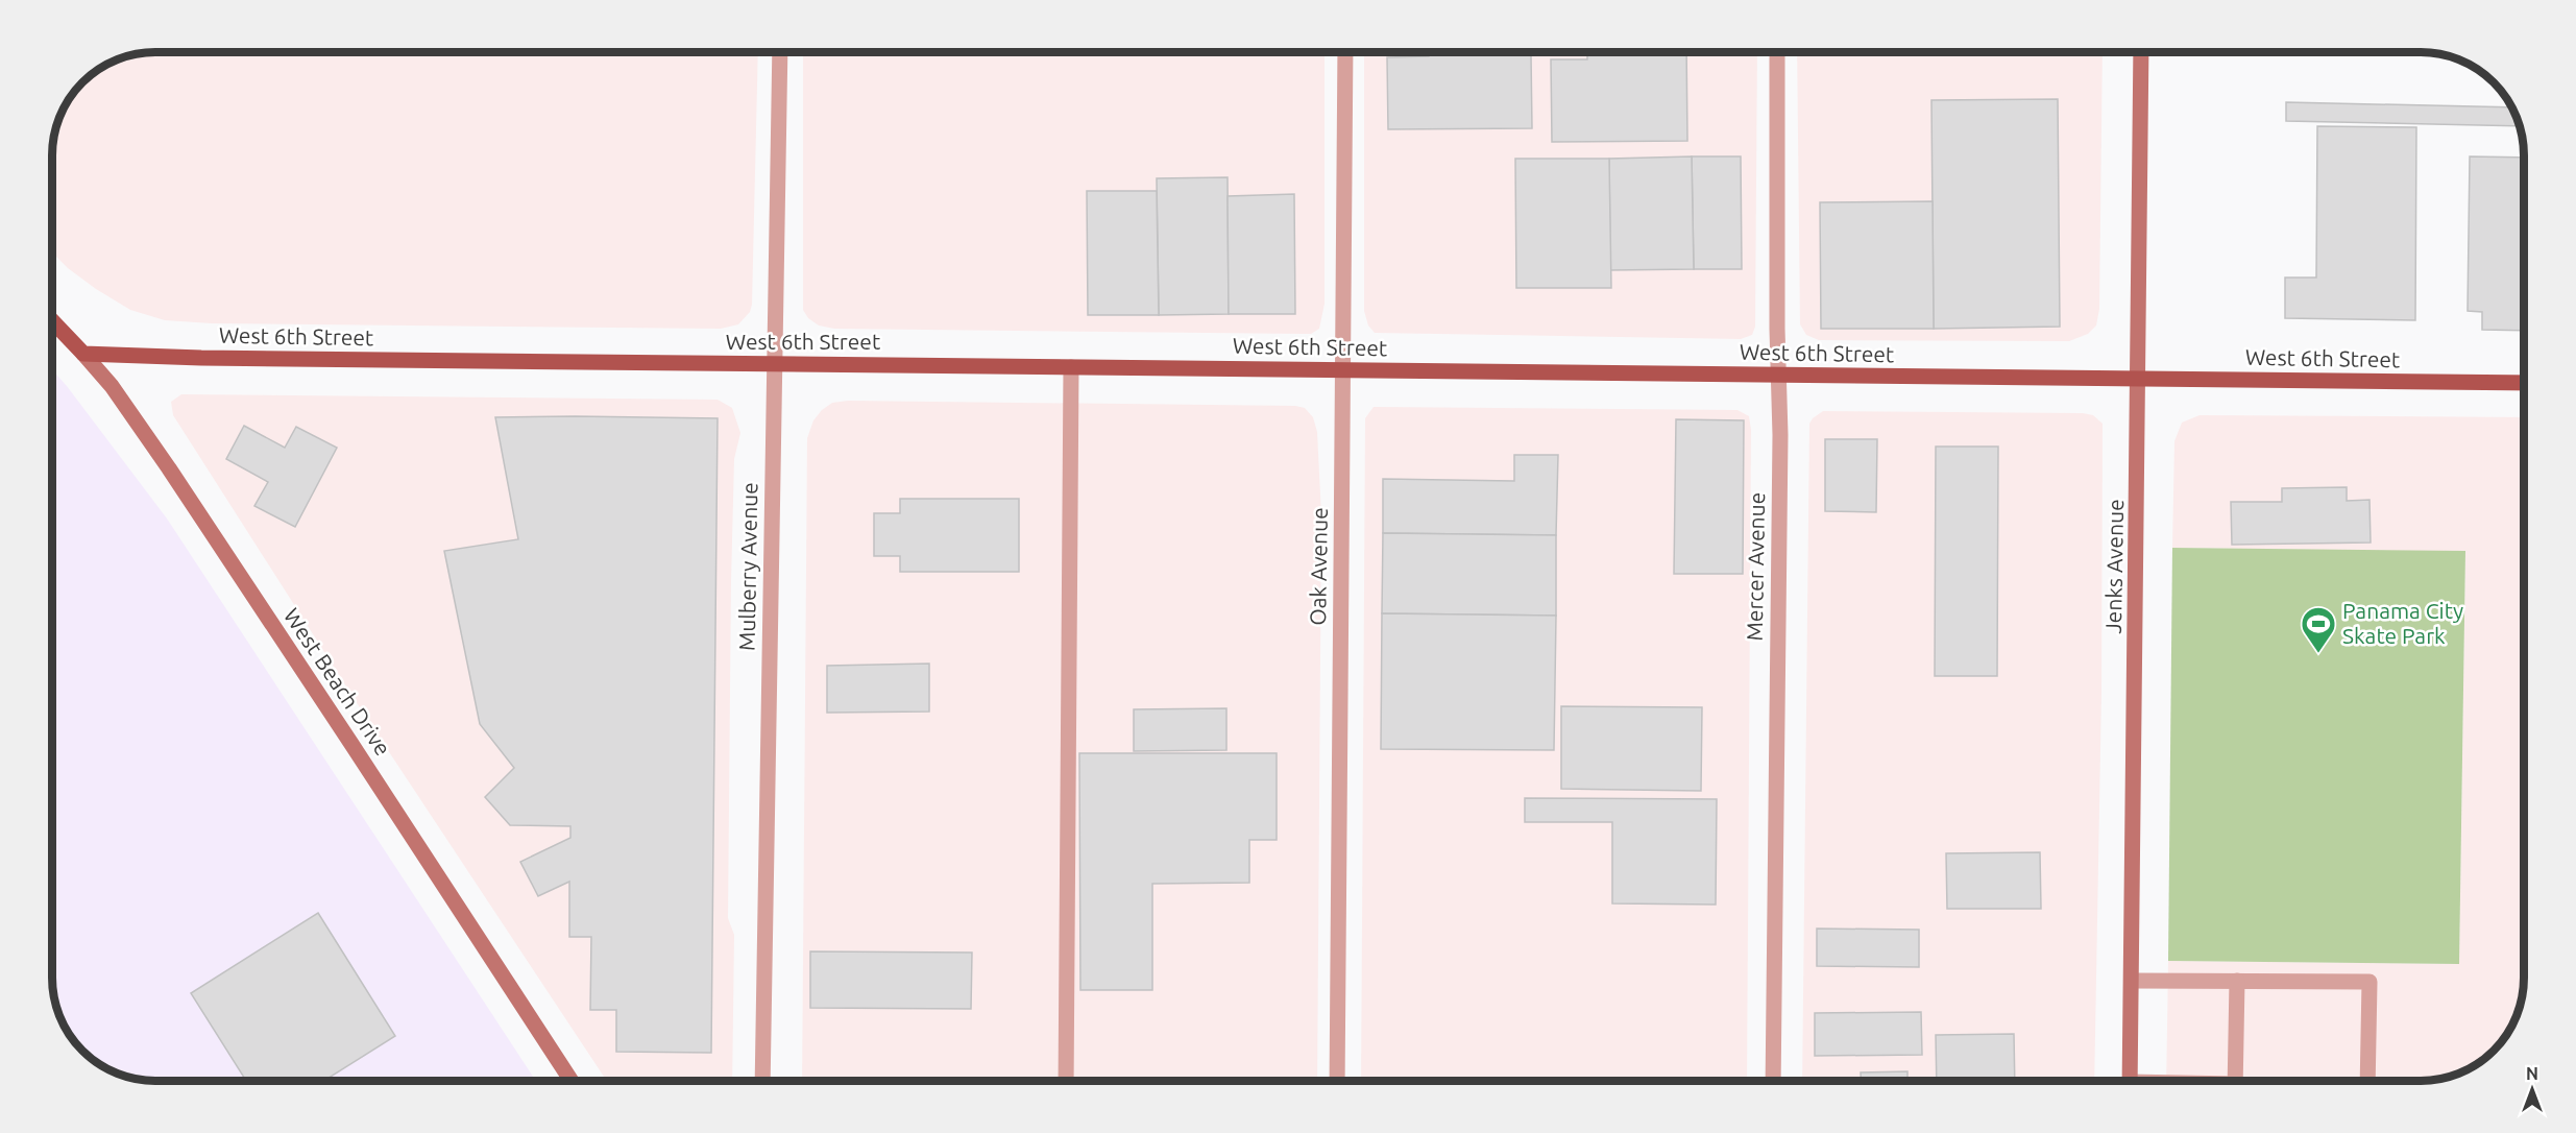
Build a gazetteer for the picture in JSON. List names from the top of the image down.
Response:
{
  "streets": {
    "main road": ["West 6th Street", "West Beach Drive"],
    "street": [
      "Mulberry Avenue",
      "Oak Avenue",
      "Mercer Avenue",
      "Jenks Avenue"
    ]
  },
  "crossings": [
    ["West 6th Street", "Mulberry Avenue"],
    ["West 6th Street", "Oak Avenue"],
    ["West 6th Street", "Mercer Avenue"],
    ["West 6th Street", "Jenks Avenue"],
    ["West 6th Street", "West Beach Drive"]
  ],
  "places": {
    "sports": ["Panama City Skate Park"]
  },
  "north": "top"
}
